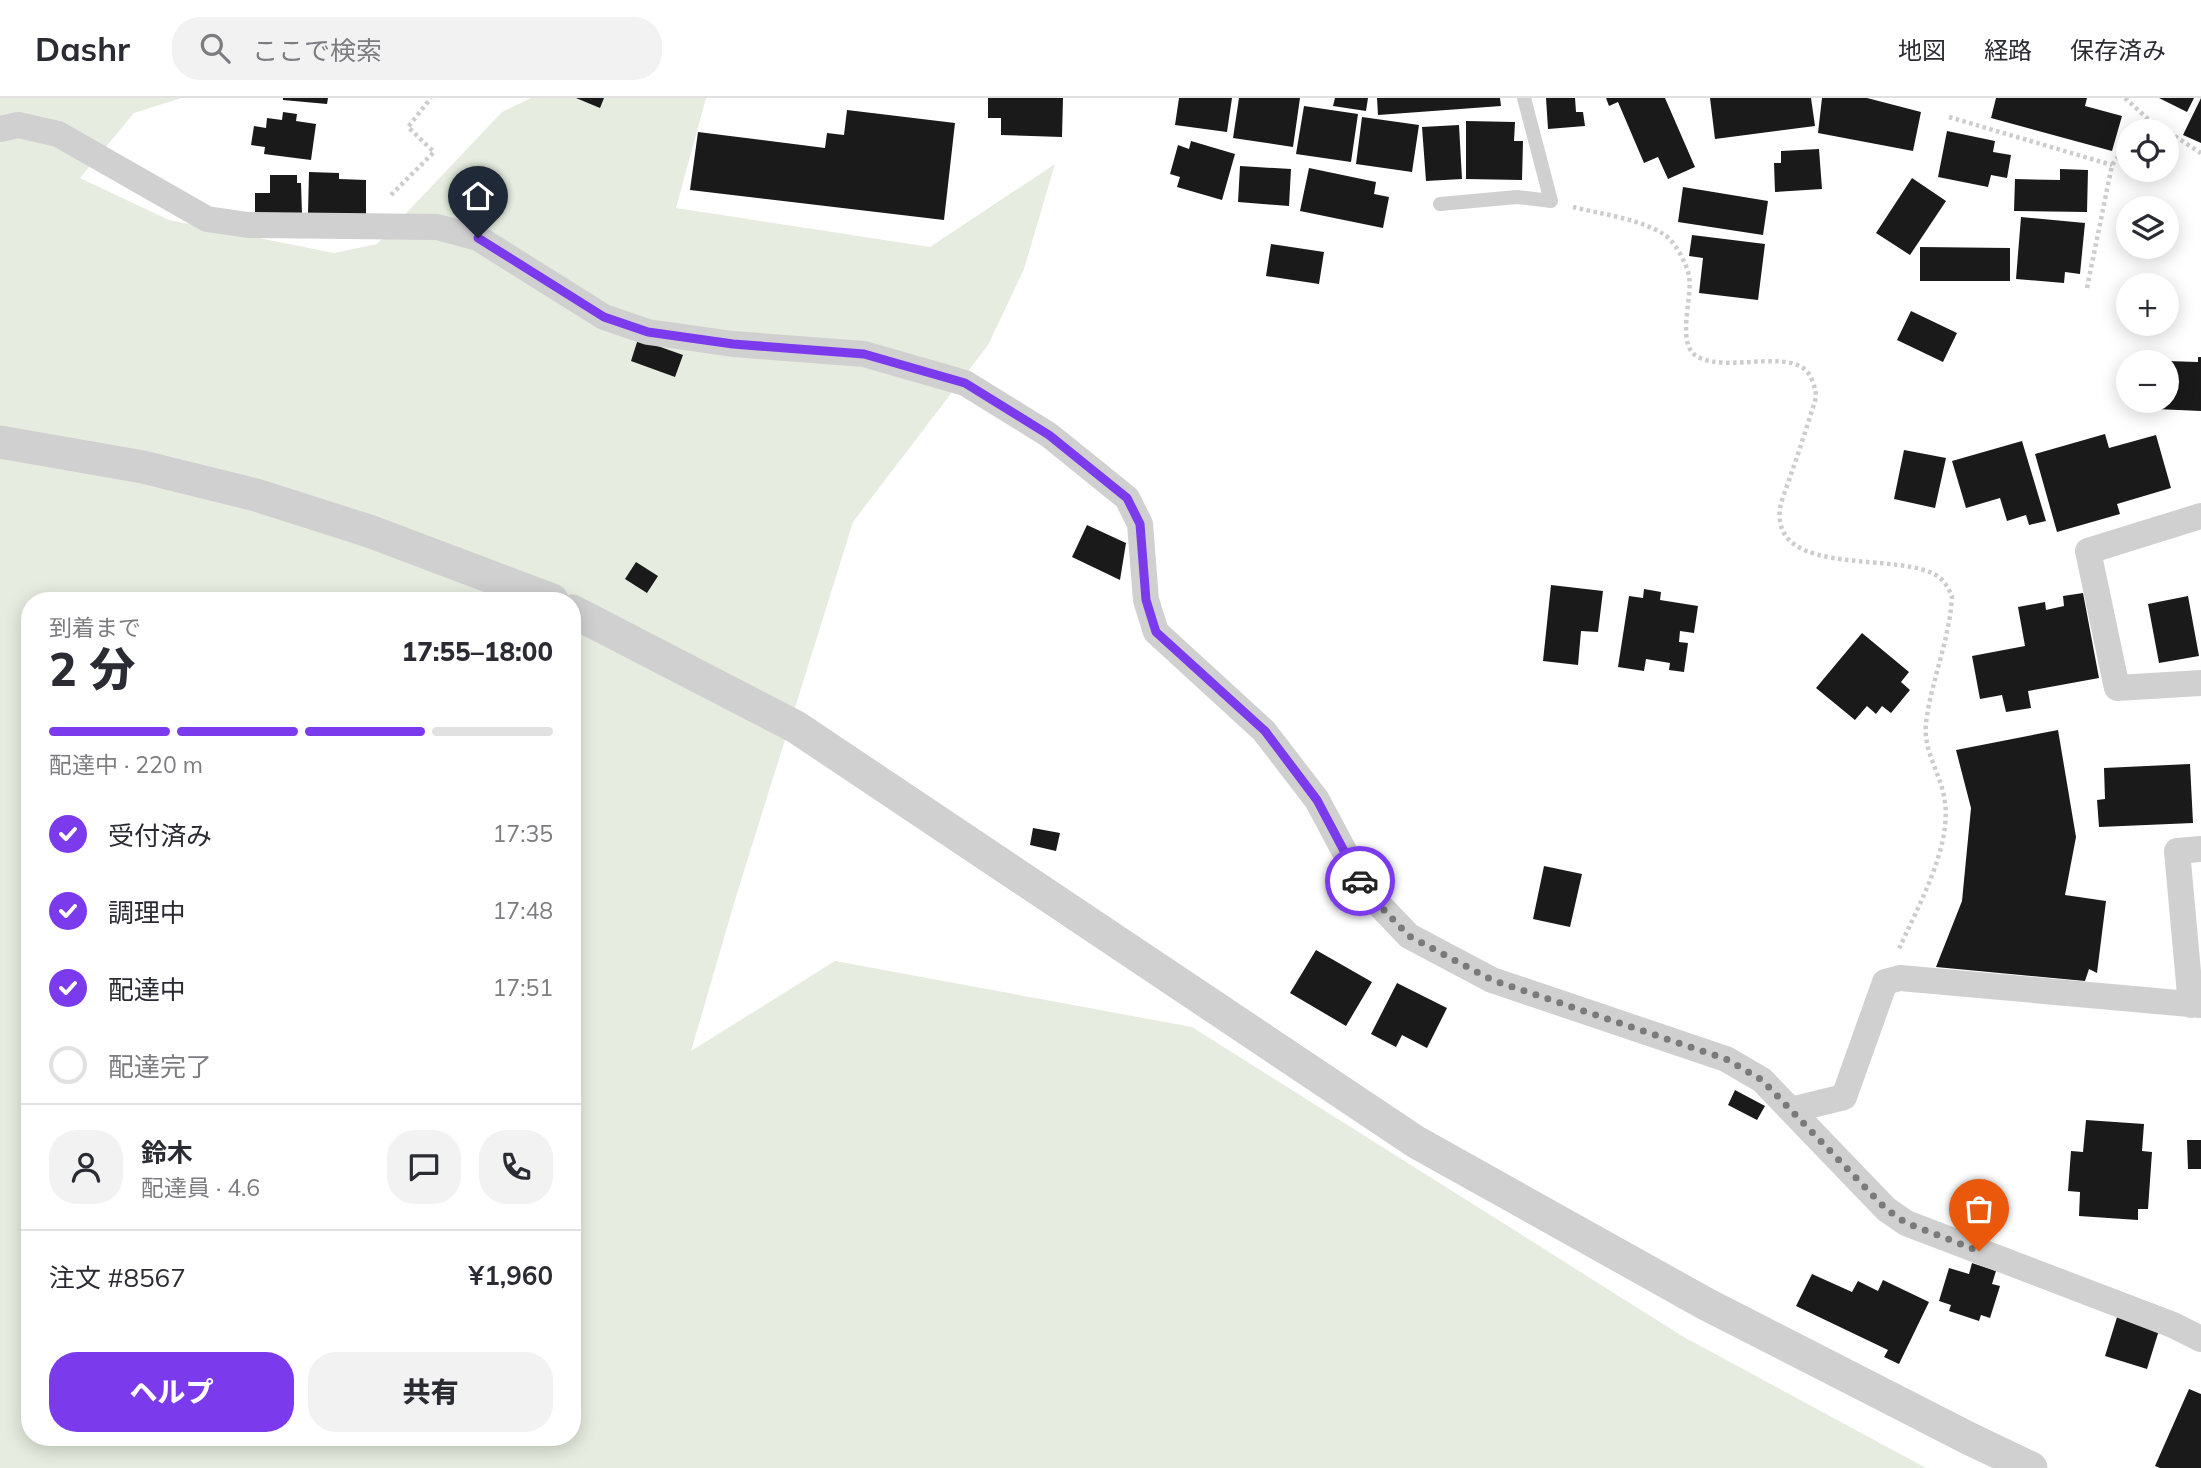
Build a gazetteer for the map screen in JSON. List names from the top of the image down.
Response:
{
  "page": {
    "header": "Dashr",
    "search": "ここで検索",
    "nav": ["地図", "経路", "保存済み"],
    "map_buttons": ["+", "−"],
    "heading": ["2 分", "到着まで", "17:55–18:00"],
    "panel": [
      "鈴木",
      "配達員 · 4.6",
      "注文 #8567",
      "¥1,960"
    ],
    "bar": "配達中 · 220 m",
    "list": [
      ["受付済み", "17:35"],
      ["調理中", "17:48"],
      ["配達中", "17:51"],
      "配達完了"
    ],
    "buttons": ["ヘルプ", "共有"]
  }
}
